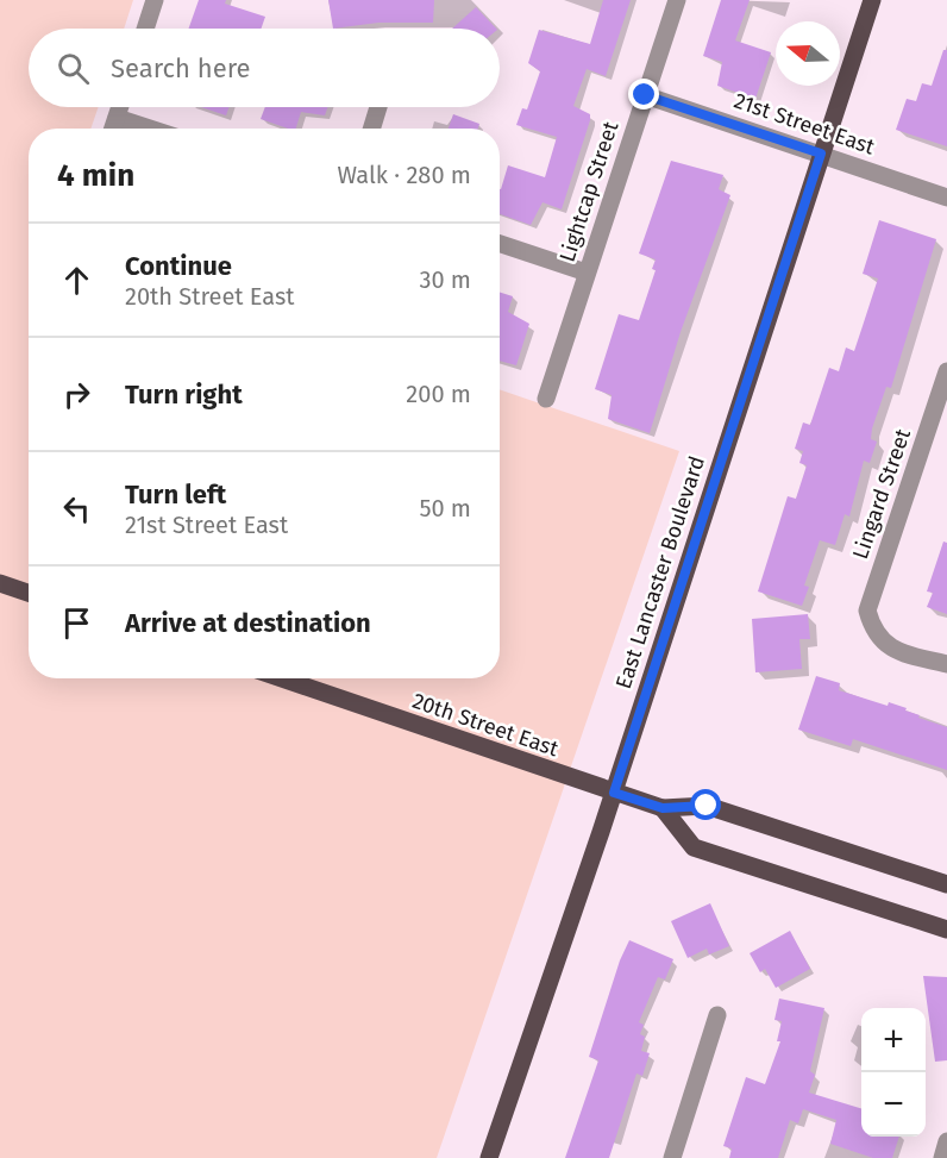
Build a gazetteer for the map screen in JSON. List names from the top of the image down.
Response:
{
  "streets": {
    "main road": ["East Lancaster Boulevard", "20th Street East"],
    "street": ["21st Street East", "Lightcap Street", "Lingard Street"]
  },
  "crossings": [
    ["21st Street East", "Lightcap Street"],
    ["21st Street East", "East Lancaster Boulevard"],
    ["East Lancaster Boulevard", "20th Street East"]
  ],
  "north": "left",
  "page": {
    "search": "Search here",
    "heading": ["4 min", "Walk · 280 m"],
    "list": [
      ["Continue", "20th Street East", "30 m"],
      ["Turn right", "200 m"],
      ["Turn left", "21st Street East", "50 m"],
      "Arrive at destination"
    ],
    "map_buttons": ["+", "−"]
  }
}
